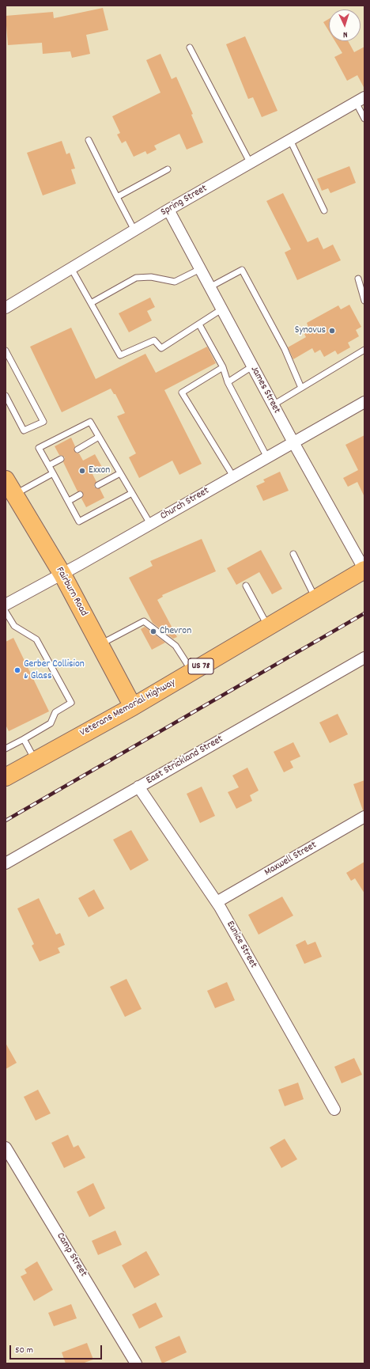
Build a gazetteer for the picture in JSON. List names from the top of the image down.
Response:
{
  "streets": {
    "main road": ["Fairburn Road", "US 78", "Veterans Memorial Highway"],
    "street": [
      "Spring Street",
      "James Street",
      "Church Street",
      "East Strickland Street",
      "Maxwell Street",
      "Eunice Street",
      "Camp Street"
    ]
  },
  "crossings": [
    ["Spring Street", "James Street"],
    ["James Street", "Church Street"],
    ["James Street", "Veterans Memorial Highway"],
    ["Church Street", "Fairburn Road"],
    ["Fairburn Road", "Veterans Memorial Highway"],
    ["East Strickland Street", "Eunice Street"],
    ["Maxwell Street", "Eunice Street"]
  ],
  "places": [
    "Synovus",
    "Exxon",
    "Chevron",
    "Gerber Collision & Glass"
  ],
  "scale_bar": "50 m",
  "north": "bottom"
}
